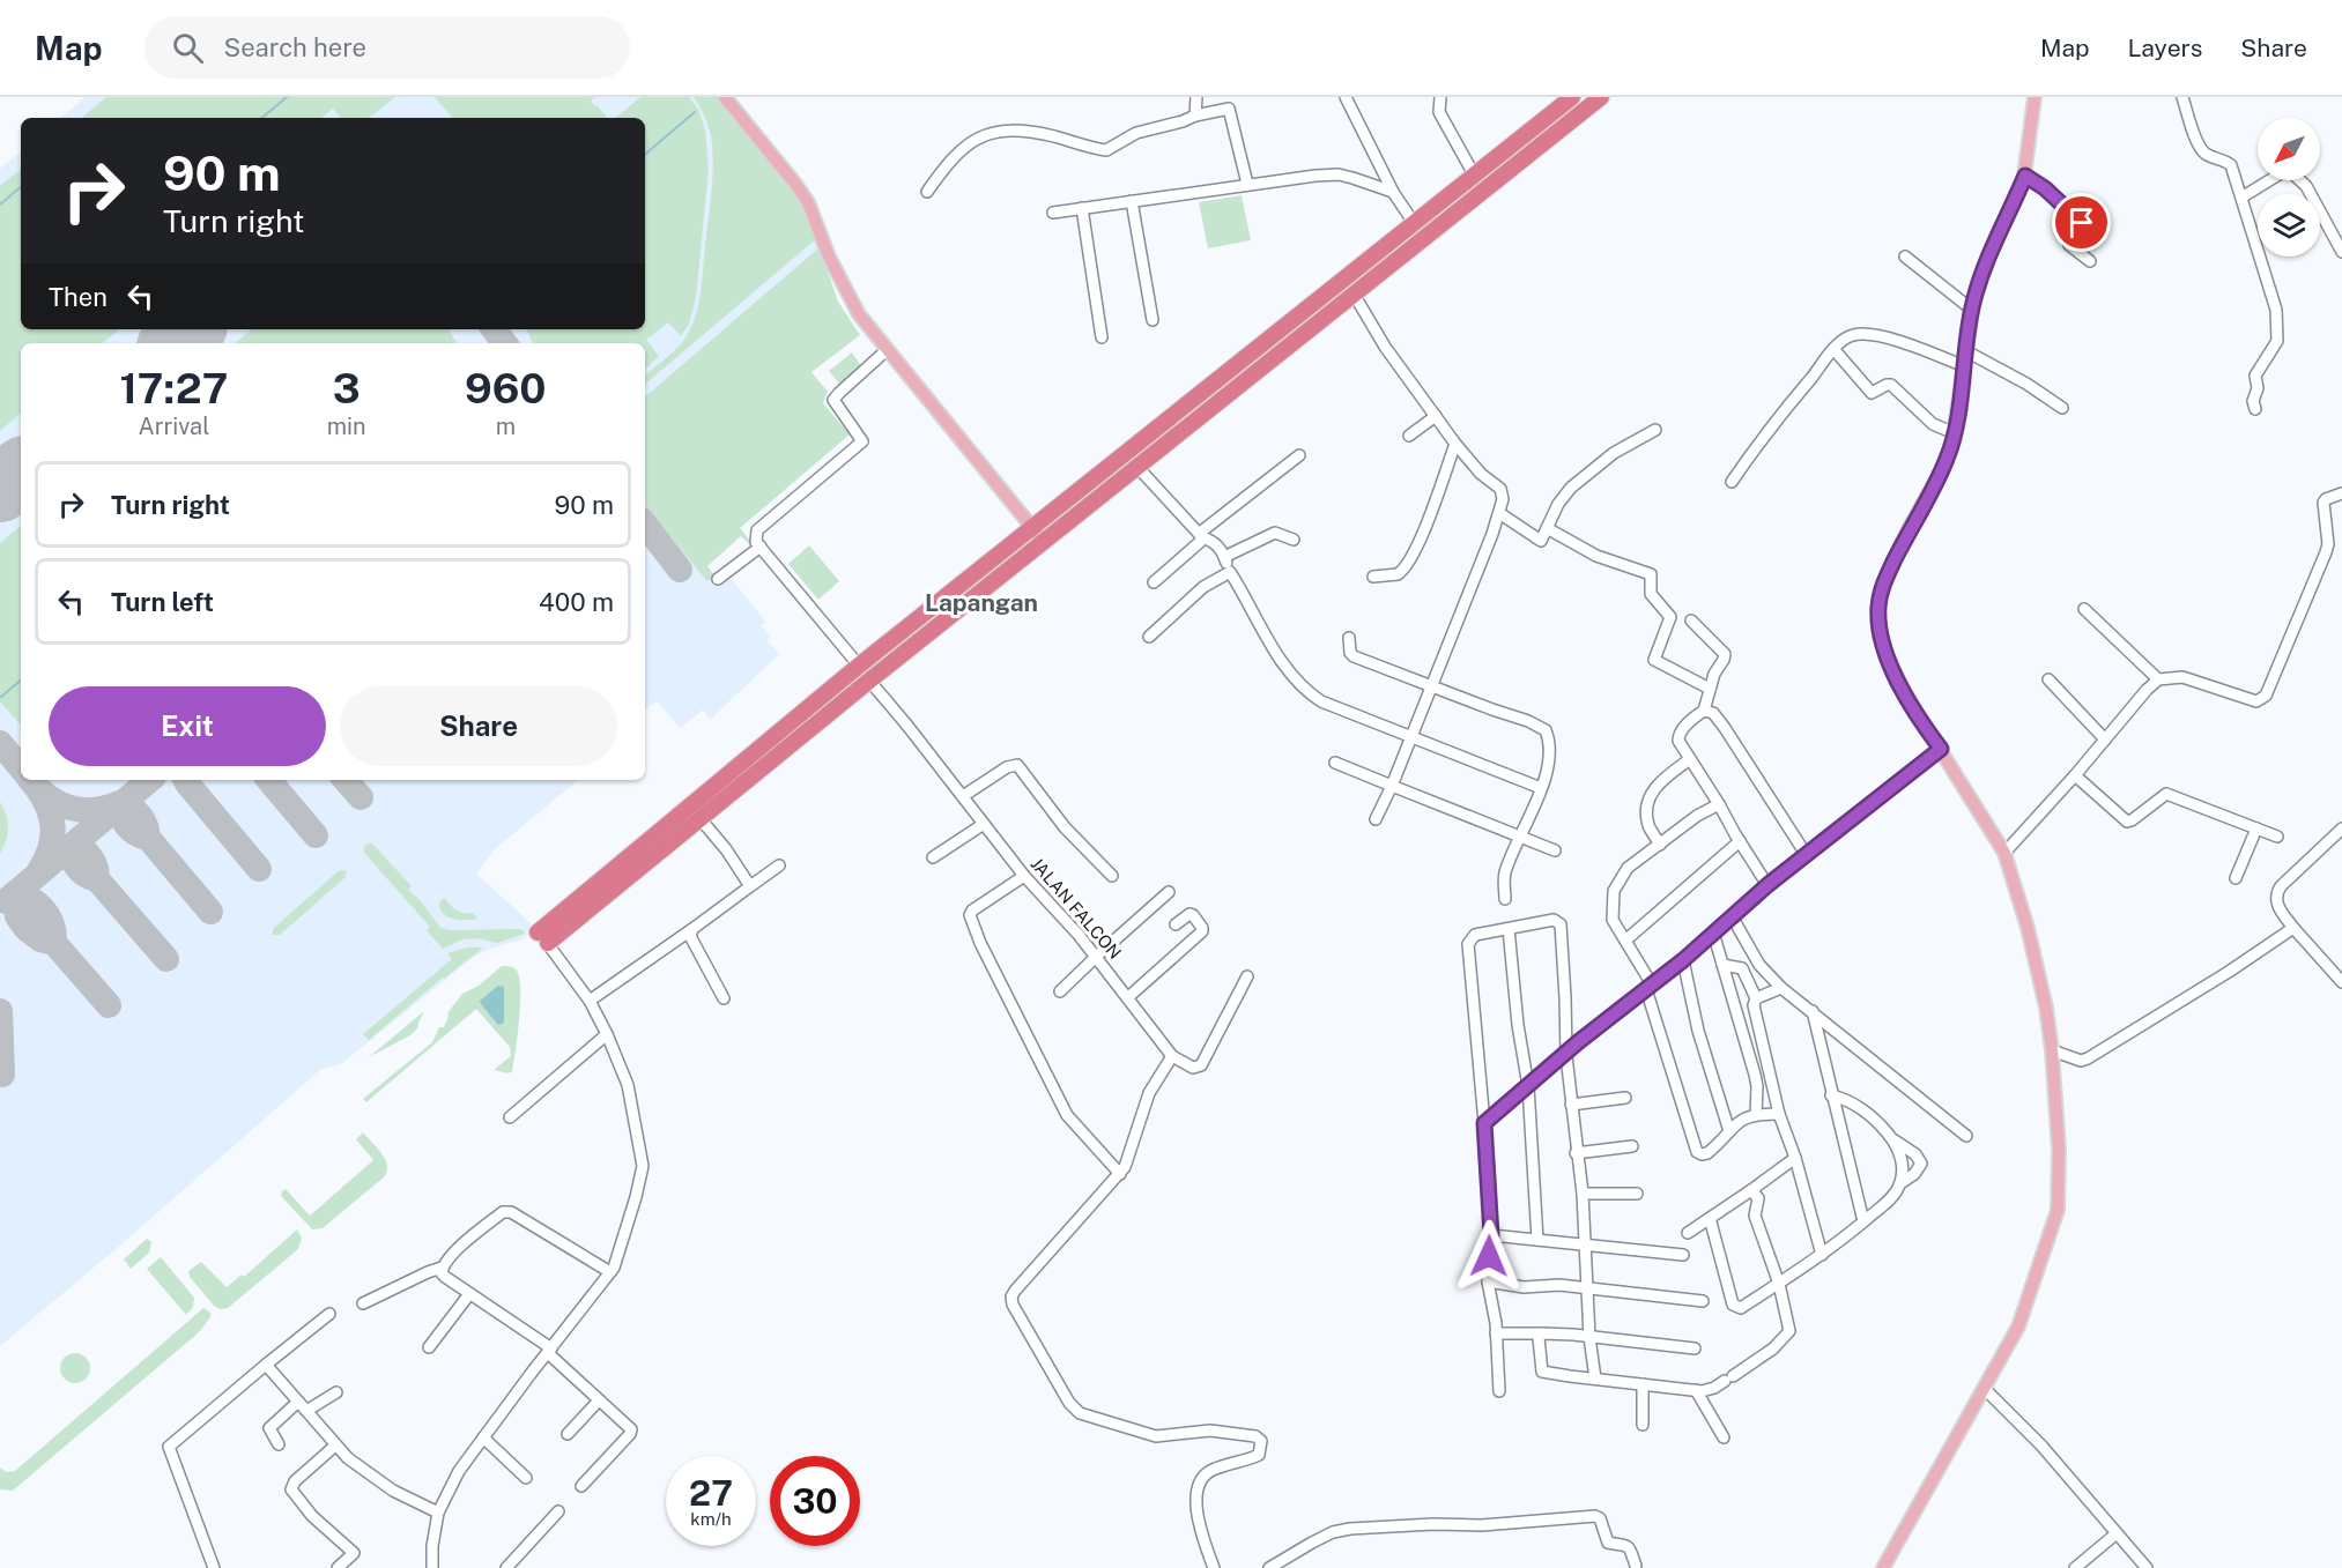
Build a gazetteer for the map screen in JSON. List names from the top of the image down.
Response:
{
  "streets": {
    "street": ["JALAN FALCON"]
  },
  "districts": ["Lapangan"],
  "north": "bottom left",
  "page": {
    "header": "Map",
    "search": "Search here",
    "nav": ["Map", "Layers", "Share"],
    "turn": ["90 m", "Turn right"],
    "then": "Then",
    "eta": [
      "17:27",
      "Arrival",
      "3",
      "min",
      "960",
      "m"
    ],
    "list": [
      {
        "name": "Turn right",
        "value": "90 m"
      },
      {
        "name": "Turn left",
        "value": "400 m"
      }
    ],
    "buttons": ["Exit", "Share"],
    "speed": "27 km/h",
    "limit": "30"
  }
}
